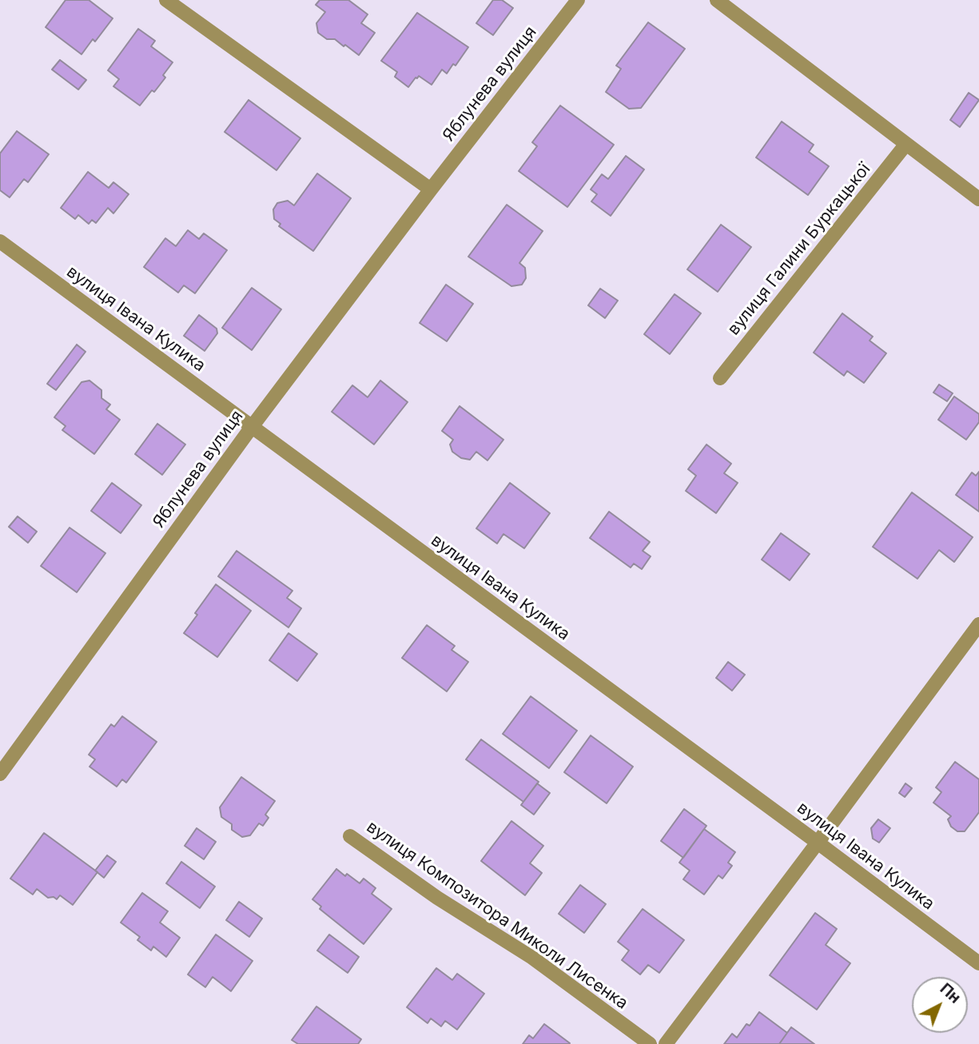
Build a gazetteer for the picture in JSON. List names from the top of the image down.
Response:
{
  "streets": {
    "street": [
      "Яблунева вулиця",
      "вулиця Галини Буркацької",
      "вулиця Івана Кулика",
      "вулиця Композитора Миколи Лисенка"
    ]
  },
  "crossings": [
    ["Яблунева вулиця", "вулиця Івана Кулика"]
  ],
  "north": "top right"
}
